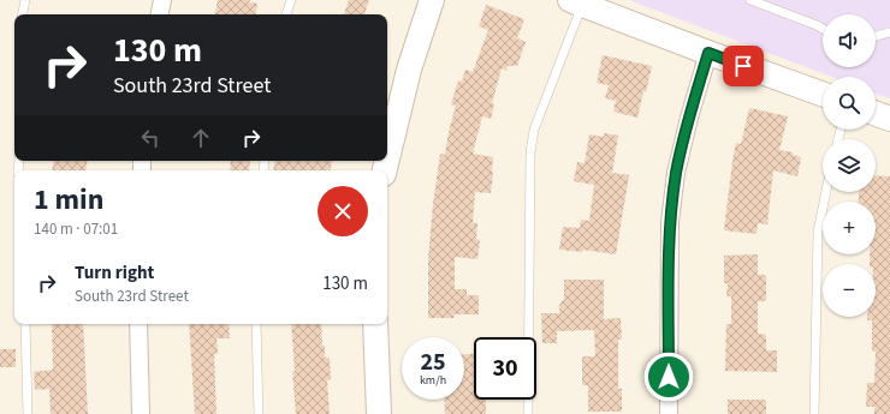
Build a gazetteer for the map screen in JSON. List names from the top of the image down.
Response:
{
  "page": {
    "map_buttons": ["+", "−"],
    "turn": ["130 m", "South 23rd Street"],
    "heading": ["1 min", "140 m · 07:01"],
    "list": [
      {
        "name": "Turn right",
        "note": "South 23rd Street",
        "value": "130 m"
      }
    ],
    "speed": "25 km/h",
    "limit": "30"
  }
}
